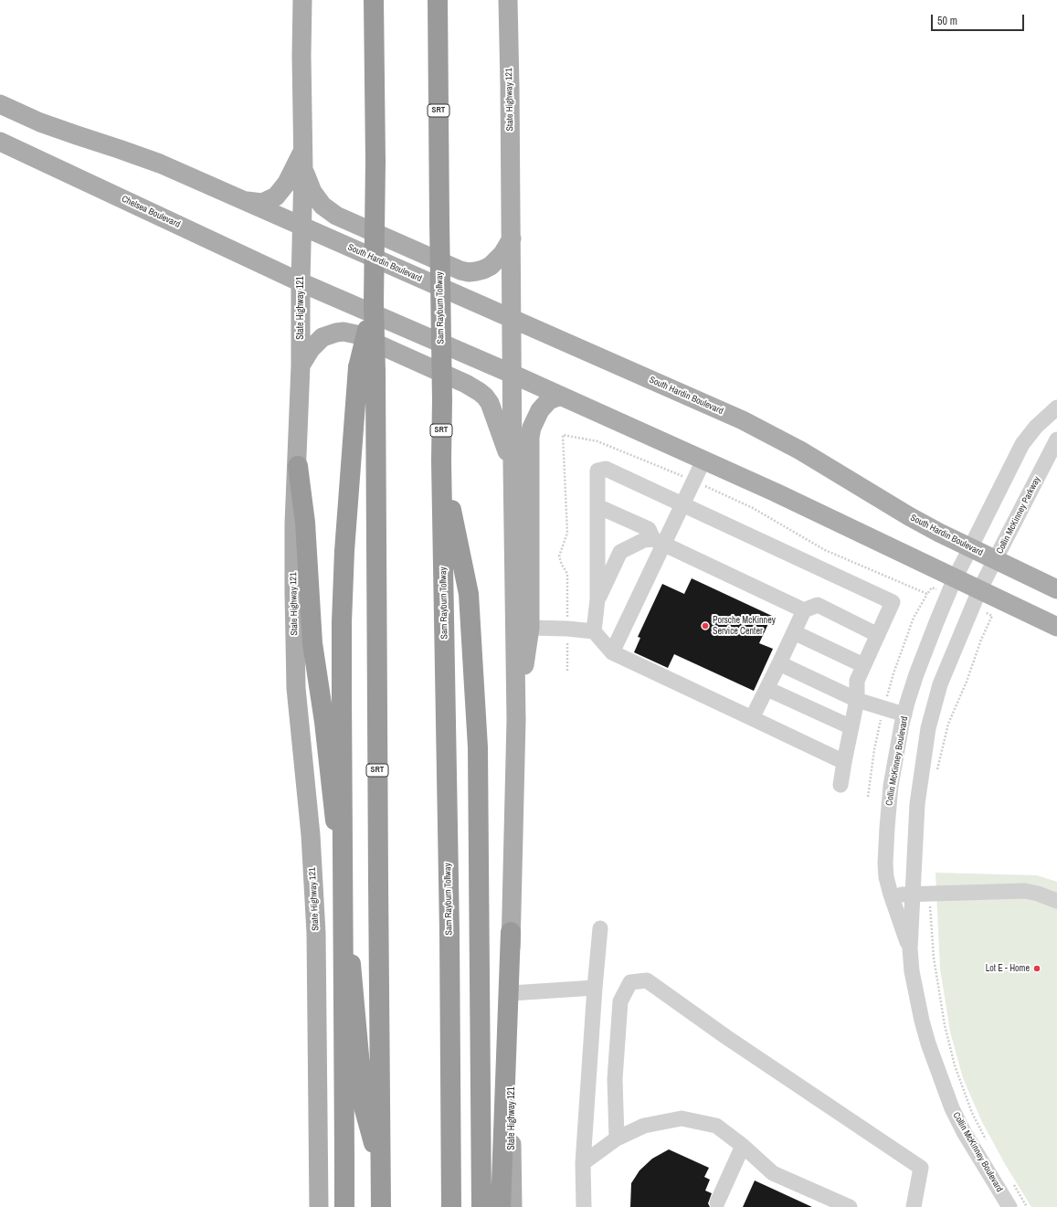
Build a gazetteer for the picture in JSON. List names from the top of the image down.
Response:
{
  "streets": {
    "highway": ["SRT", "Sam Rayburn Tollway"],
    "main road": ["State Highway 121", "Chelsea Boulevard", "South Hardin Boulevard"],
    "street": ["Collin McKinney Parkway", "Collin McKinney Boulevard"]
  },
  "crossings": [
    ["State Highway 121", "Chelsea Boulevard"],
    ["State Highway 121", "South Hardin Boulevard"],
    ["South Hardin Boulevard", "Collin McKinney Parkway"],
    ["South Hardin Boulevard", "Collin McKinney Boulevard"],
    ["Collin McKinney Parkway", "Collin McKinney Boulevard"]
  ],
  "places": ["Porsche McKinney Service Center", "Lot E - Home"],
  "scale_bar": "50 m"
}
